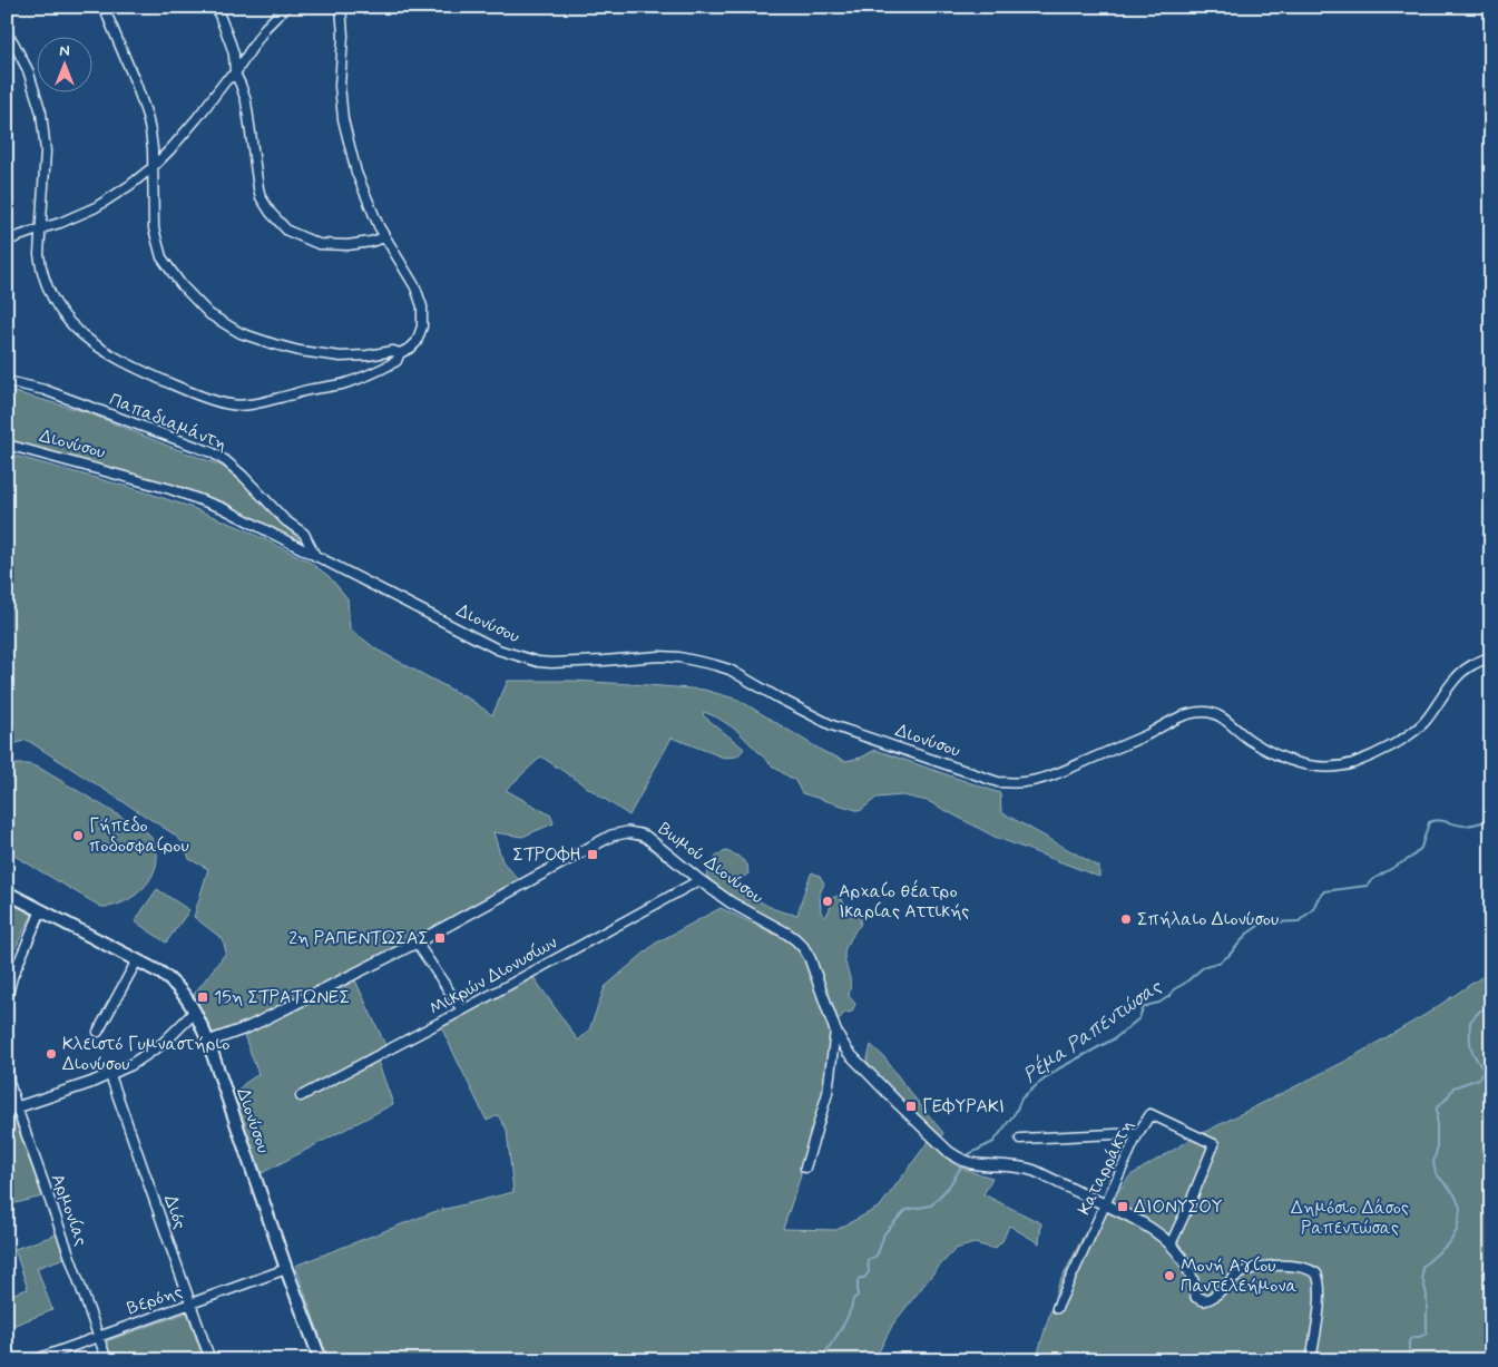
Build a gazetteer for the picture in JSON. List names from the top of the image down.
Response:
{
  "streets": {
    "main road": ["Διονύσου"],
    "street": [
      "Παπαδιαμάντη",
      "Βωμού Διονύσου",
      "Μικρών Διονυσίων",
      "Καταρράκτη",
      "Αρμονίας",
      "Διός",
      "Βερόης"
    ]
  },
  "crossings": [
    ["Παπαδιαμάντη", "Διονύσου"],
    ["Διονύσου", "Βωμού Διονύσου"],
    ["Διονύσου", "Βερόης"],
    ["Βωμού Διονύσου", "Μικρών Διονυσίων"],
    ["Βωμού Διονύσου", "Καταρράκτη"],
    ["Αρμονίας", "Βερόης"],
    ["Διός", "Βερόης"]
  ],
  "water": ["Ρέμα Ραπεντώσας"],
  "parks": ["Δημόσιο Δάσος Ραπεντώσας"],
  "places": {
    "other": [
      "Γήπεδο ποδοσφαίρου",
      "Αρχαίο θέατρο Ικαρίας Αττικής",
      "Σπήλαιο Διονύσου",
      "Κλειστό Γυμναστήριο Διονύσου",
      "Μονή Αγίου Παντελεήμονα"
    ],
    "transit": [
      "ΣΤΡΟΦΗ",
      "2η ΡΑΠΕΝΤΩΣΑΣ",
      "15η ΣΤΡΑΤΩΝΕΣ",
      "ΓΕΦΥΡΑΚΙ",
      "ΔΙΟΝΥΣΟΥ"
    ]
  },
  "north": "top"
}
